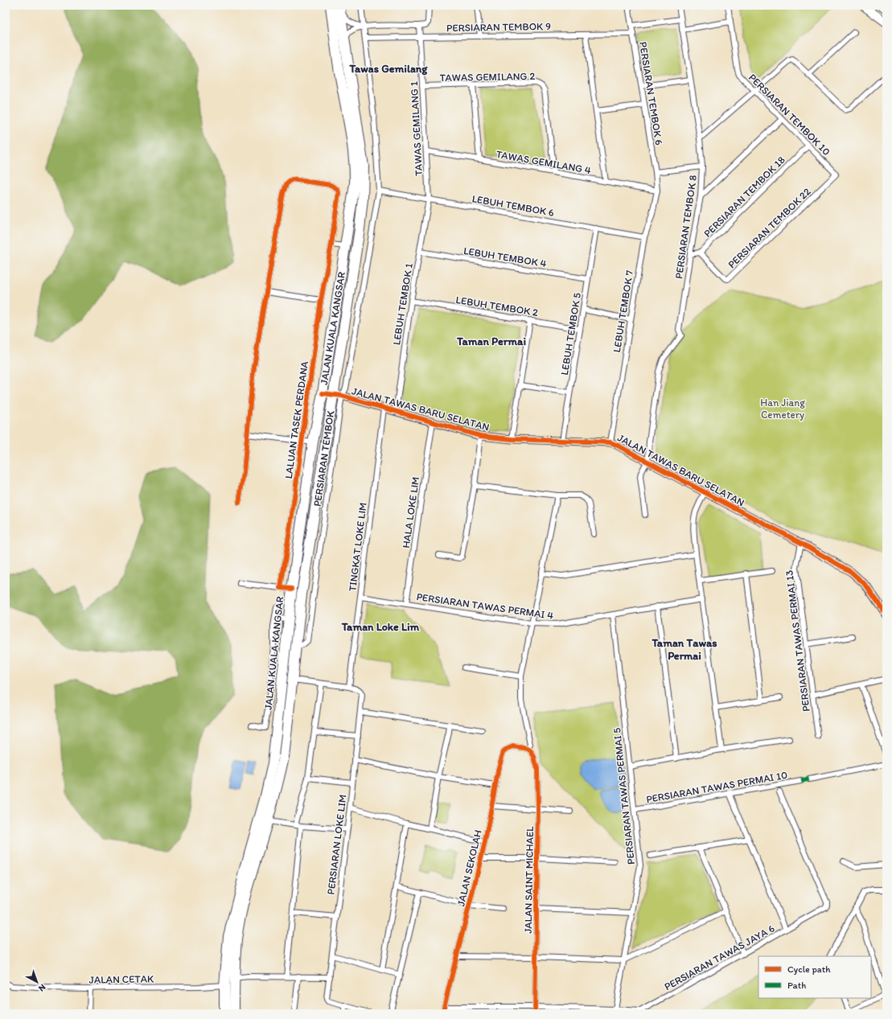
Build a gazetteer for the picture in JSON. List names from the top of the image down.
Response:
{
  "streets": {
    "highway": ["JALAN KUALA KANGSAR"],
    "street": [
      "PERSIARAN TEMBOK 9",
      "TAWAS GEMILANG 2",
      "PERSIARAN TEMBOK 6",
      "PERSIARAN TEMBOK 10",
      "TAWAS GEMILANG 1",
      "TAWAS GEMILANG 4",
      "PERSIARAN TEMBOK 18",
      "LEBUH TEMBOK 6",
      "PERSIARAN TEMBOK 8",
      "PERSIARAN TEMBOK 22",
      "LEBUH TEMBOK 4",
      "LEBUH TEMBOK 1",
      "LEBUH TEMBOK 2",
      "LEBUH TEMBOK 7",
      "LEBUH TEMBOK 5",
      "JALAN TAWAS BARU SELATAN",
      "LALUAN TASEK PERDANA",
      "HALA LOKE LIM",
      "TINGKAT LOKE LIM",
      "PERSIARAN TAWAS PERMAI 4",
      "PERSIARAN TAWAS PERMAI 13",
      "PERSIARAN TAWAS PERMAI 10",
      "PERSIARAN TAWAS PERMAI 5",
      "PERSIARAN LOKE LIM",
      "JALAN SEKOLAH",
      "JALAN SAINT MICHAEL",
      "PERSIARAN TAWAS JAYA 6",
      "JALAN CETAK"
    ]
  },
  "crossings": [
    ["PERSIARAN TEMBOK 9", "PERSIARAN TEMBOK 6"],
    ["PERSIARAN TEMBOK 9", "TAWAS GEMILANG 1"],
    ["TAWAS GEMILANG 2", "TAWAS GEMILANG 1"],
    ["TAWAS GEMILANG 2", "TAWAS GEMILANG 4"],
    ["PERSIARAN TEMBOK 6", "LEBUH TEMBOK 7"],
    ["PERSIARAN TEMBOK 10", "PERSIARAN TEMBOK 18"],
    ["PERSIARAN TEMBOK 10", "PERSIARAN TEMBOK 22"],
    ["TAWAS GEMILANG 1", "TAWAS GEMILANG 4"],
    ["TAWAS GEMILANG 1", "LEBUH TEMBOK 6"],
    ["TAWAS GEMILANG 1", "LEBUH TEMBOK 1"],
    ["TAWAS GEMILANG 4", "LEBUH TEMBOK 7"],
    ["PERSIARAN TEMBOK 18", "PERSIARAN TEMBOK 22"],
    ["LEBUH TEMBOK 6", "LEBUH TEMBOK 1"],
    ["LEBUH TEMBOK 6", "LEBUH TEMBOK 7"],
    ["LEBUH TEMBOK 6", "LEBUH TEMBOK 5"],
    ["PERSIARAN TEMBOK 8", "JALAN TAWAS BARU SELATAN"],
    ["LEBUH TEMBOK 4", "LEBUH TEMBOK 1"],
    ["LEBUH TEMBOK 4", "LEBUH TEMBOK 5"],
    ["LEBUH TEMBOK 1", "LEBUH TEMBOK 2"],
    ["LEBUH TEMBOK 1", "JALAN TAWAS BARU SELATAN"],
    ["LEBUH TEMBOK 2", "LEBUH TEMBOK 5"],
    ["LEBUH TEMBOK 7", "JALAN TAWAS BARU SELATAN"],
    ["JALAN KUALA KANGSAR", "JALAN TAWAS BARU SELATAN"],
    ["JALAN KUALA KANGSAR", "LALUAN TASEK PERDANA"],
    ["JALAN KUALA KANGSAR", "JALAN CETAK"],
    ["LEBUH TEMBOK 5", "JALAN TAWAS BARU SELATAN"],
    ["JALAN TAWAS BARU SELATAN", "HALA LOKE LIM"],
    ["JALAN TAWAS BARU SELATAN", "TINGKAT LOKE LIM"],
    ["JALAN TAWAS BARU SELATAN", "PERSIARAN TAWAS PERMAI 13"],
    ["HALA LOKE LIM", "PERSIARAN TAWAS PERMAI 4"],
    ["TINGKAT LOKE LIM", "PERSIARAN TAWAS PERMAI 4"],
    ["TINGKAT LOKE LIM", "PERSIARAN LOKE LIM"],
    ["PERSIARAN TAWAS PERMAI 4", "PERSIARAN TAWAS PERMAI 5"],
    ["PERSIARAN TAWAS PERMAI 4", "JALAN SAINT MICHAEL"],
    ["PERSIARAN TAWAS PERMAI 10", "PERSIARAN TAWAS PERMAI 5"],
    ["PERSIARAN TAWAS PERMAI 5", "PERSIARAN TAWAS JAYA 6"],
    ["JALAN SEKOLAH", "JALAN SAINT MICHAEL"],
    ["JALAN SEKOLAH", "PERSIARAN TAWAS JAYA 6"],
    ["JALAN SAINT MICHAEL", "PERSIARAN TAWAS JAYA 6"]
  ],
  "districts": [
    "Tawas Gemilang",
    "Taman Permai",
    "Taman Loke Lim",
    "Taman Tawas Permai"
  ],
  "parks": ["Han Jiang Cemetery"],
  "legend": ["Cycle path", "Path"],
  "north": "bottom right"
}
